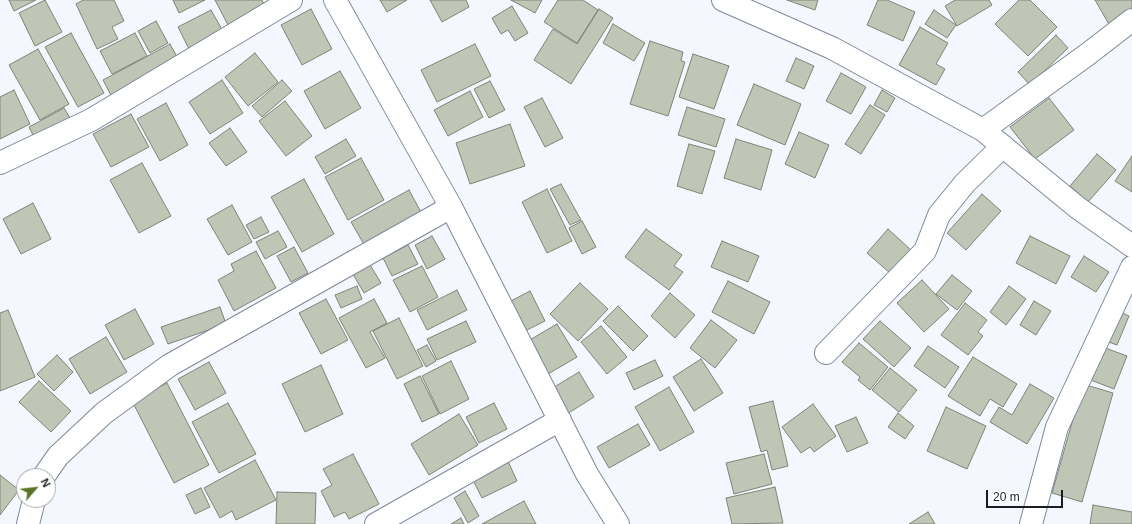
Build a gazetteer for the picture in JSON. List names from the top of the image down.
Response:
{
  "scale_bar": "20 m",
  "north": "top right"
}
